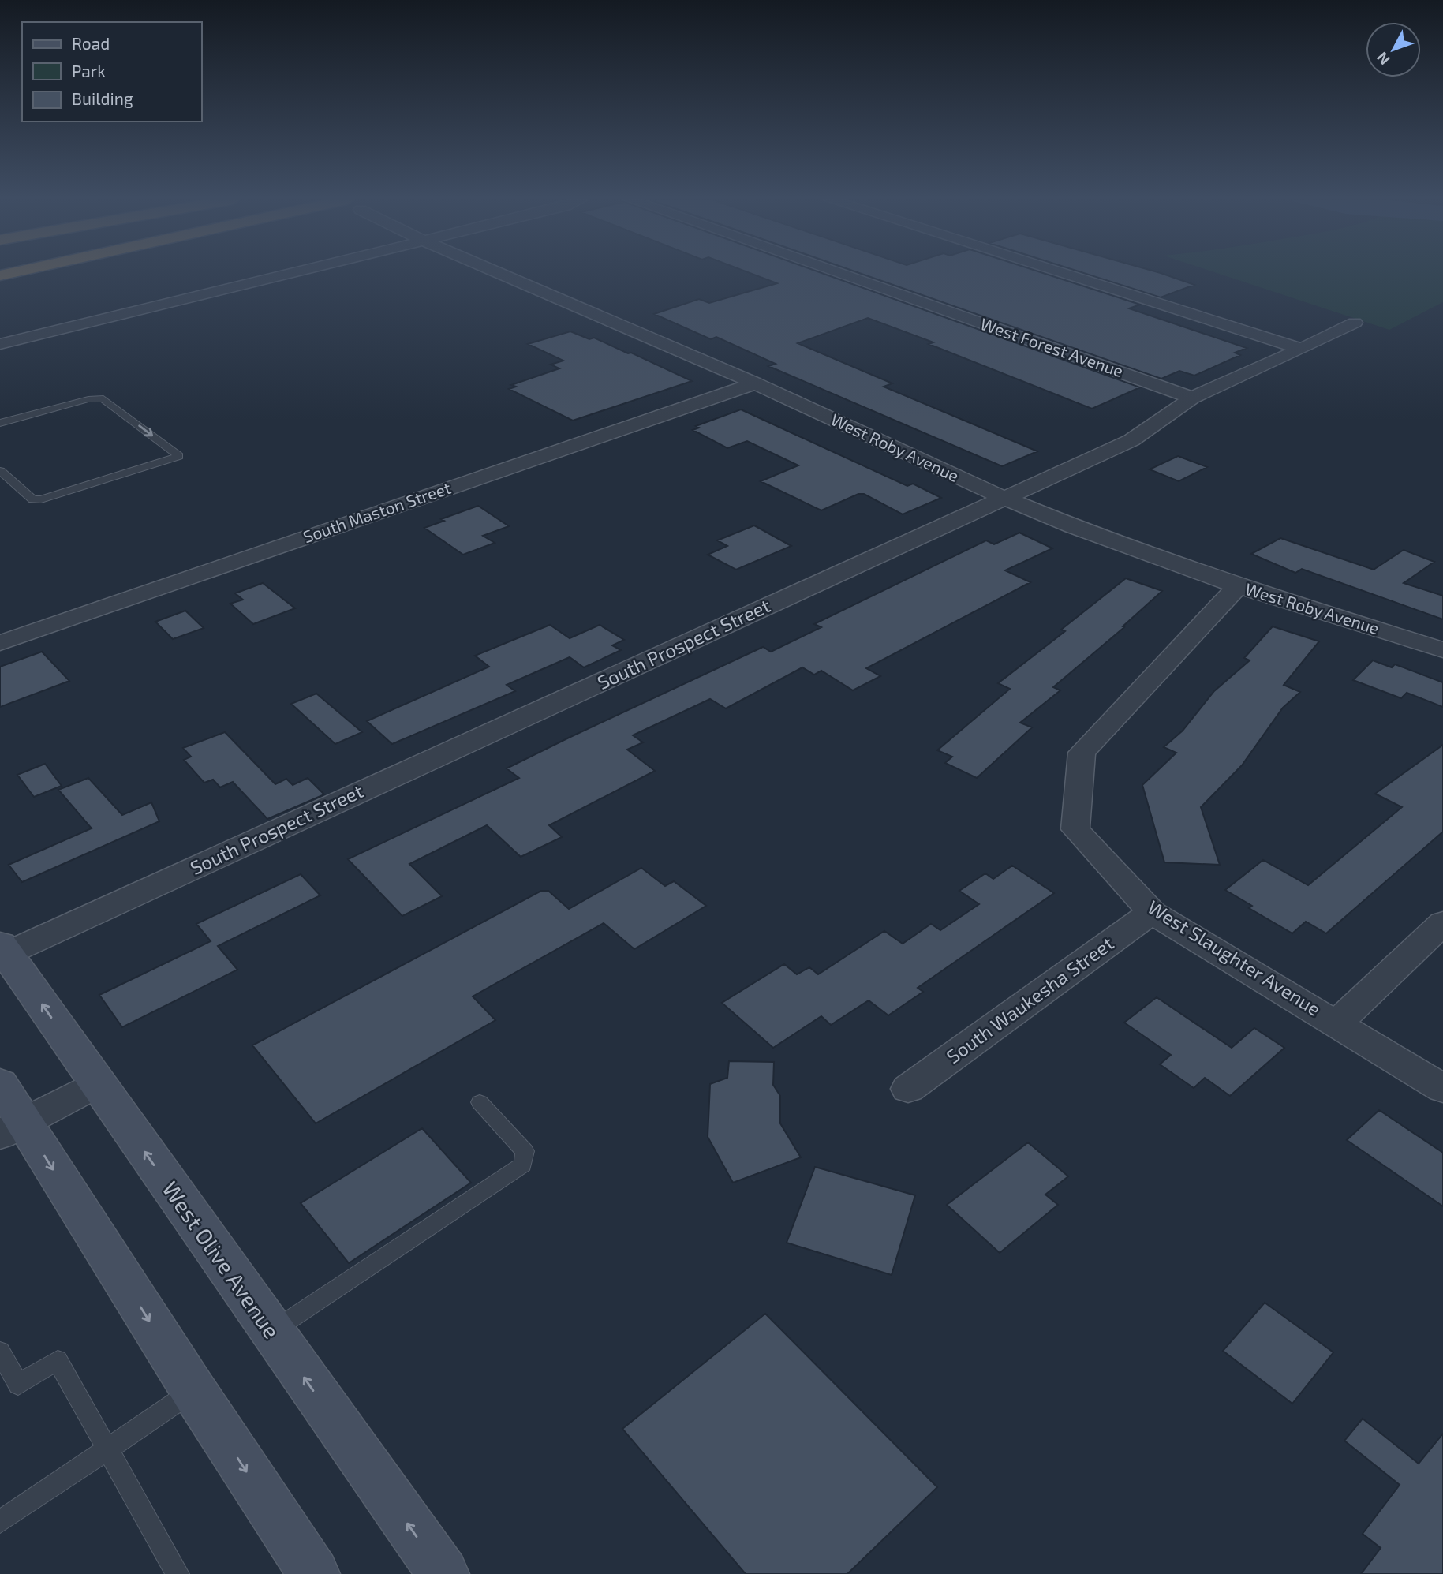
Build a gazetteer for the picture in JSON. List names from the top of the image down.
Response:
{
  "streets": {
    "main road": ["West Olive Avenue"],
    "street": [
      "West Forest Avenue",
      "West Roby Avenue",
      "South Maston Street",
      "South Prospect Street",
      "West Slaughter Avenue",
      "South Waukesha Street"
    ]
  },
  "crossings": [
    ["West Forest Avenue", "South Prospect Street"],
    ["West Roby Avenue", "South Maston Street"],
    ["West Roby Avenue", "South Prospect Street"],
    ["West Roby Avenue", "West Slaughter Avenue"],
    ["South Prospect Street", "West Olive Avenue"],
    ["West Slaughter Avenue", "South Waukesha Street"]
  ],
  "legend": ["Road", "Park", "Building"],
  "north": "bottom left"
}
